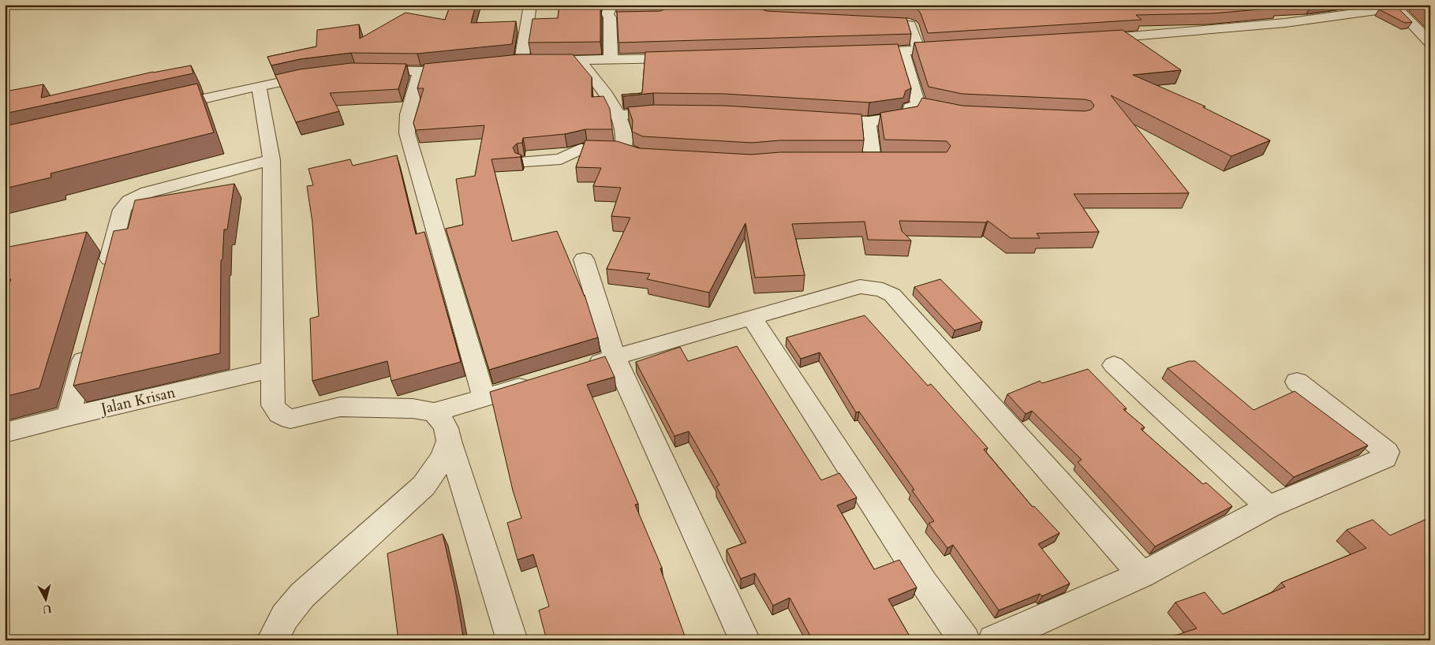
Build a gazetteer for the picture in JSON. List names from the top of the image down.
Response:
{
  "streets": {
    "street": ["Jalan Krisan"]
  },
  "north": "bottom"
}
